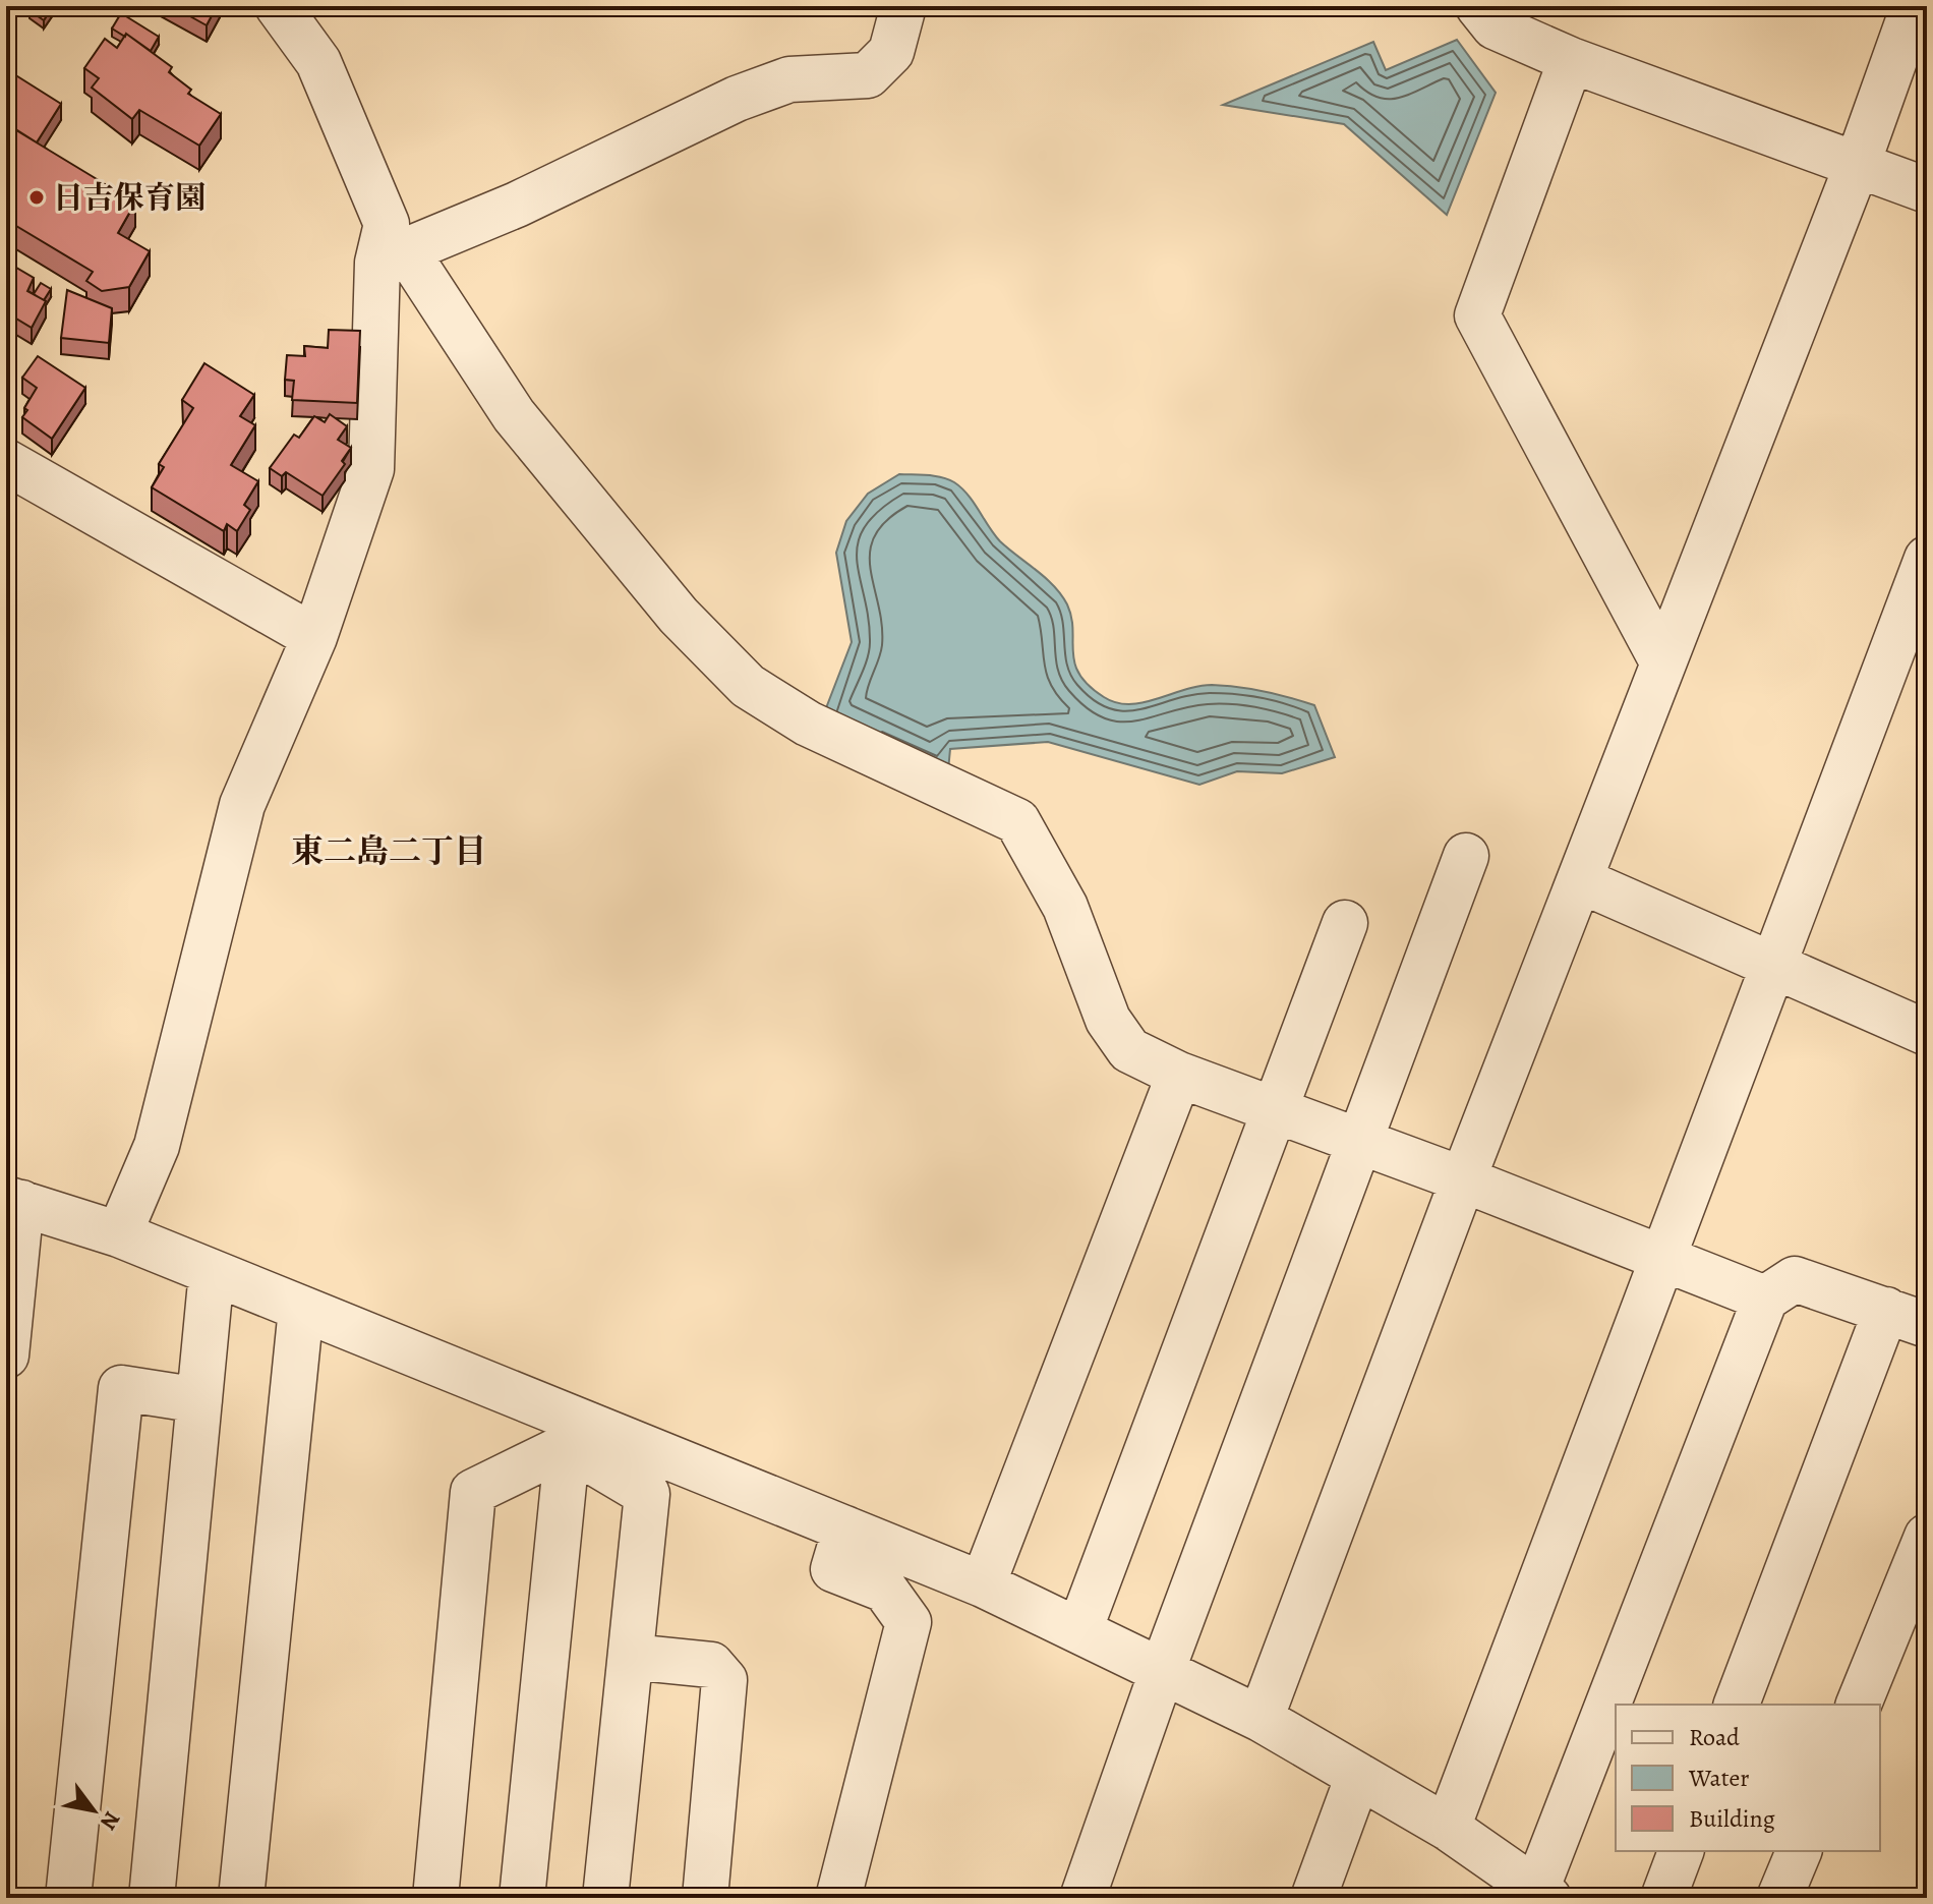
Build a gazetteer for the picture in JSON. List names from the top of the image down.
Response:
{
  "districts": ["東二島二丁目"],
  "places": ["日吉保育園"],
  "legend": ["Road", "Water", "Building"],
  "north": "bottom right"
}
